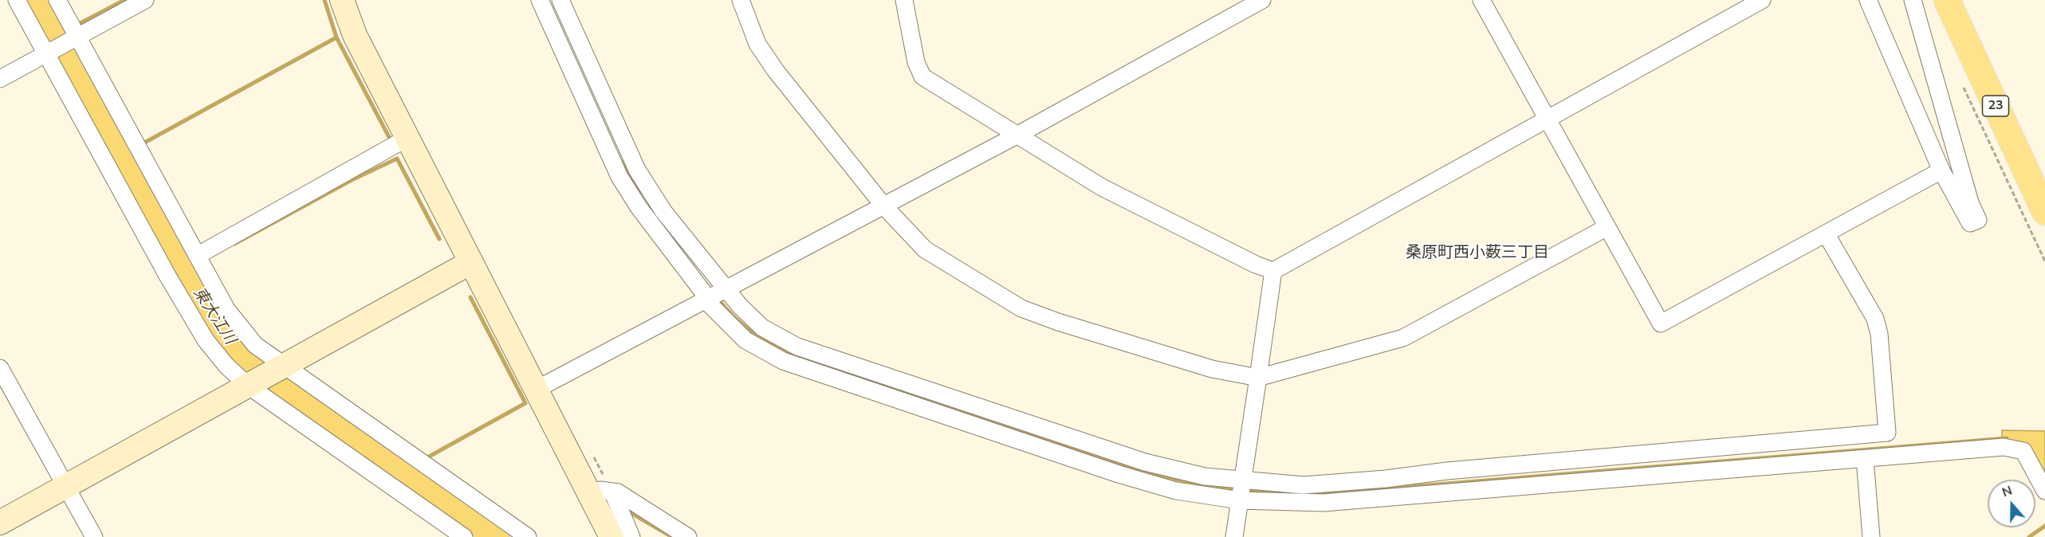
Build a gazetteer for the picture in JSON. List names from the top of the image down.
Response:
{
  "streets": {
    "main road": ["23"]
  },
  "districts": ["桑原町西小薮三丁目"],
  "water": ["東大江川"],
  "north": "top"
}
